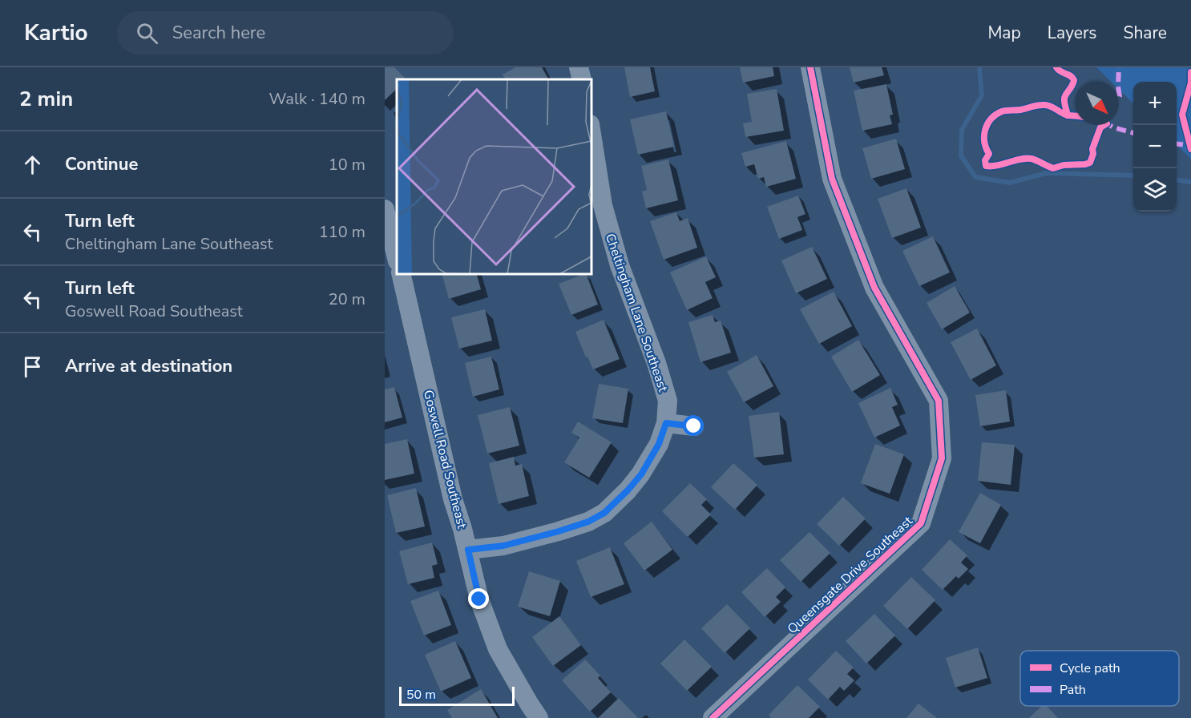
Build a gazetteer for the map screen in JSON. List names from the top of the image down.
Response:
{
  "streets": {
    "street": ["Cheltingham Lane Southeast", "Goswell Road Southeast", "Queensgate Drive Southeast"]
  },
  "crossings": [
    ["Cheltingham Lane Southeast", "Goswell Road Southeast"]
  ],
  "legend": ["Cycle path", "Path"],
  "scale_bar": "50 m",
  "north": "bottom right",
  "page": {
    "header": "Kartio",
    "search": "Search here",
    "nav": ["Map", "Layers", "Share"],
    "heading": ["2 min", "Walk · 140 m"],
    "map_buttons": ["+", "−"],
    "list": [
      ["Continue", "10 m"],
      ["Turn left", "Cheltingham Lane Southeast", "110 m"],
      ["Turn left", "Goswell Road Southeast", "20 m"],
      "Arrive at destination"
    ],
    "scale": "50 m"
  }
}
